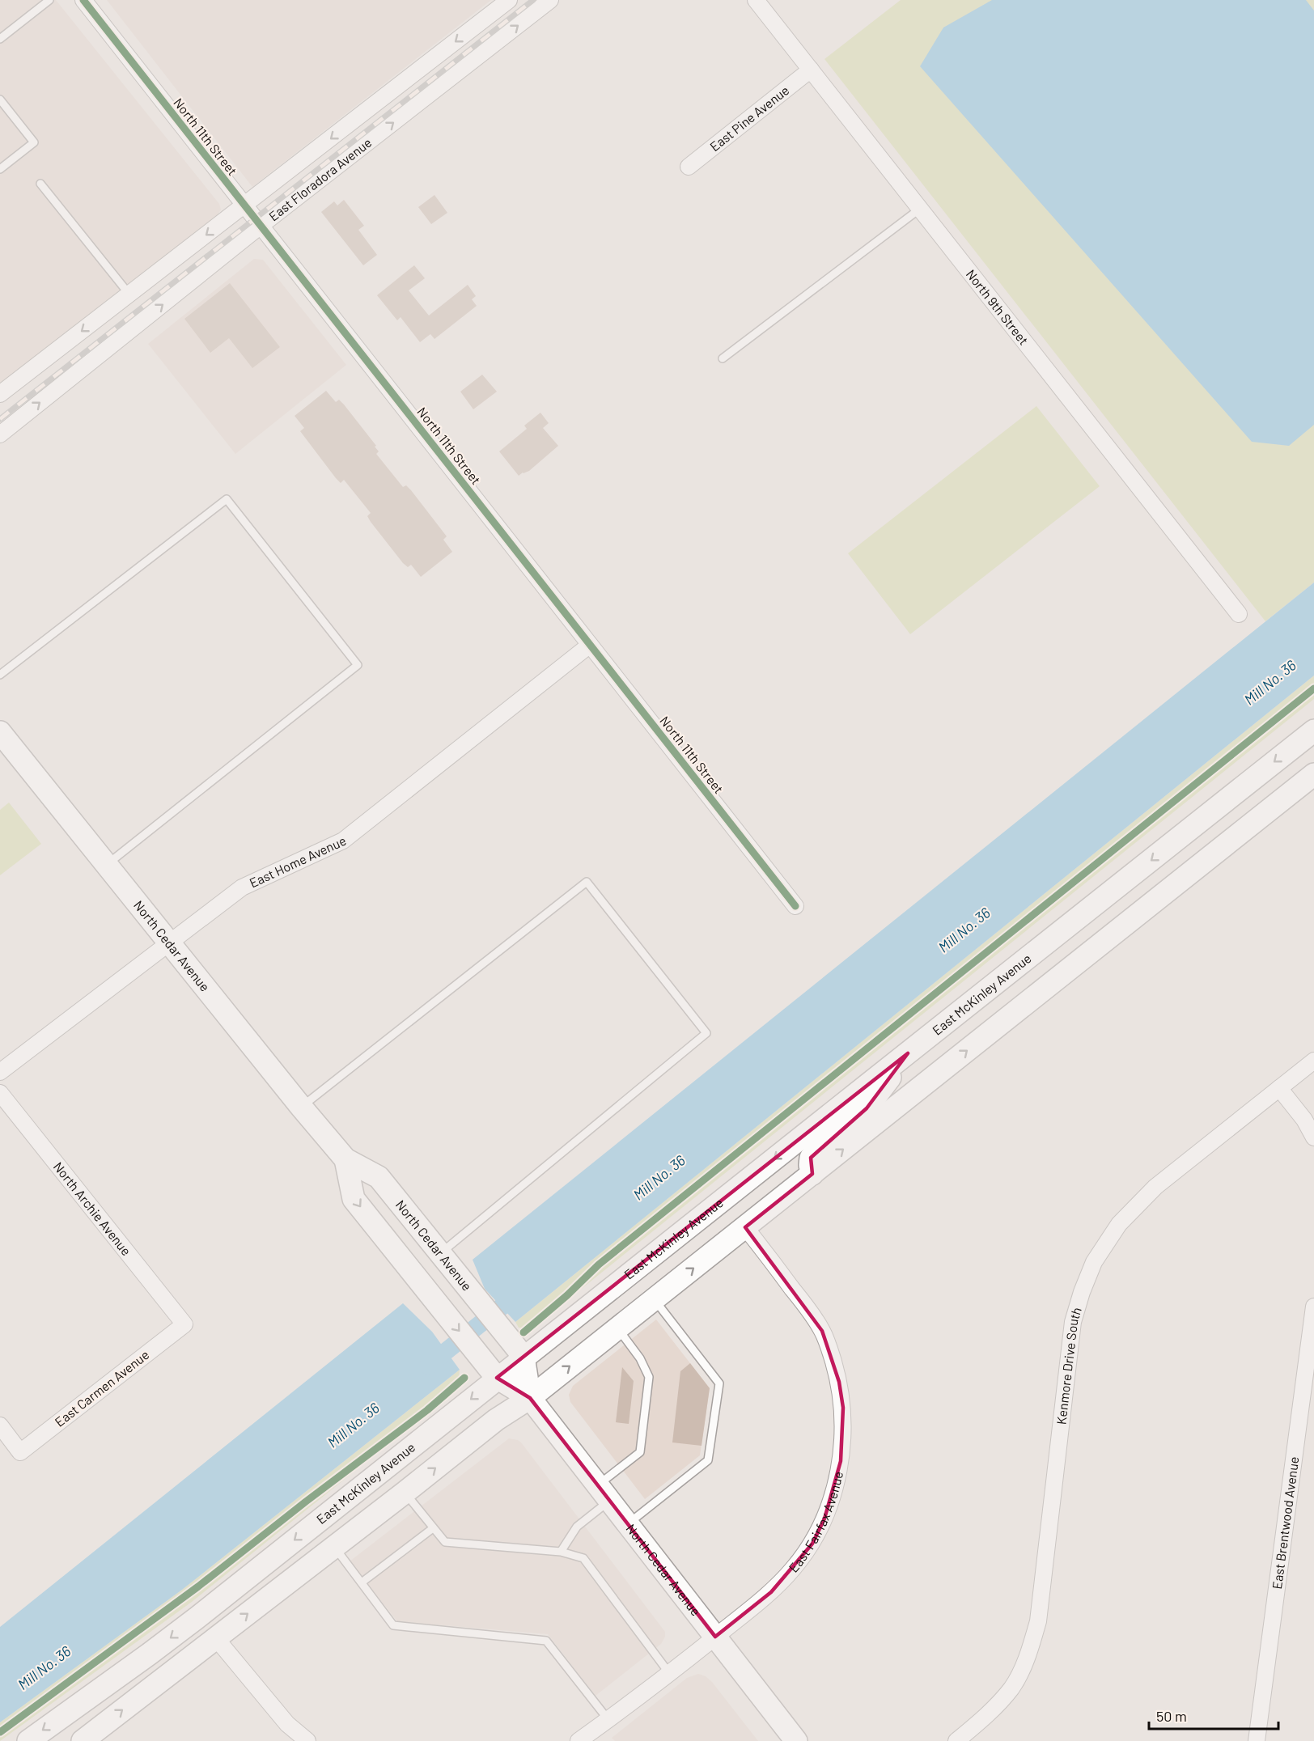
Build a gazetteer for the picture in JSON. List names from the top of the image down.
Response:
{
  "streets": {
    "main road": ["North Cedar Avenue", "East McKinley Avenue"],
    "street": [
      "East Pine Avenue",
      "North 11th Street",
      "East Floradora Avenue",
      "North 9th Street",
      "East Home Avenue",
      "North Archie Avenue",
      "Kenmore Drive South",
      "East Carmen Avenue",
      "East Fairfax Avenue",
      "East Brentwood Avenue"
    ]
  },
  "crossings": [
    ["East Pine Avenue", "North 9th Street"],
    ["North 11th Street", "East Floradora Avenue"],
    ["North 11th Street", "East Home Avenue"],
    ["East Home Avenue", "North Cedar Avenue"],
    ["North Cedar Avenue", "East McKinley Avenue"],
    ["North Cedar Avenue", "East Fairfax Avenue"],
    ["North Archie Avenue", "East Carmen Avenue"]
  ],
  "water": ["Mill No. 36"],
  "scale_bar": "50 m"
}
